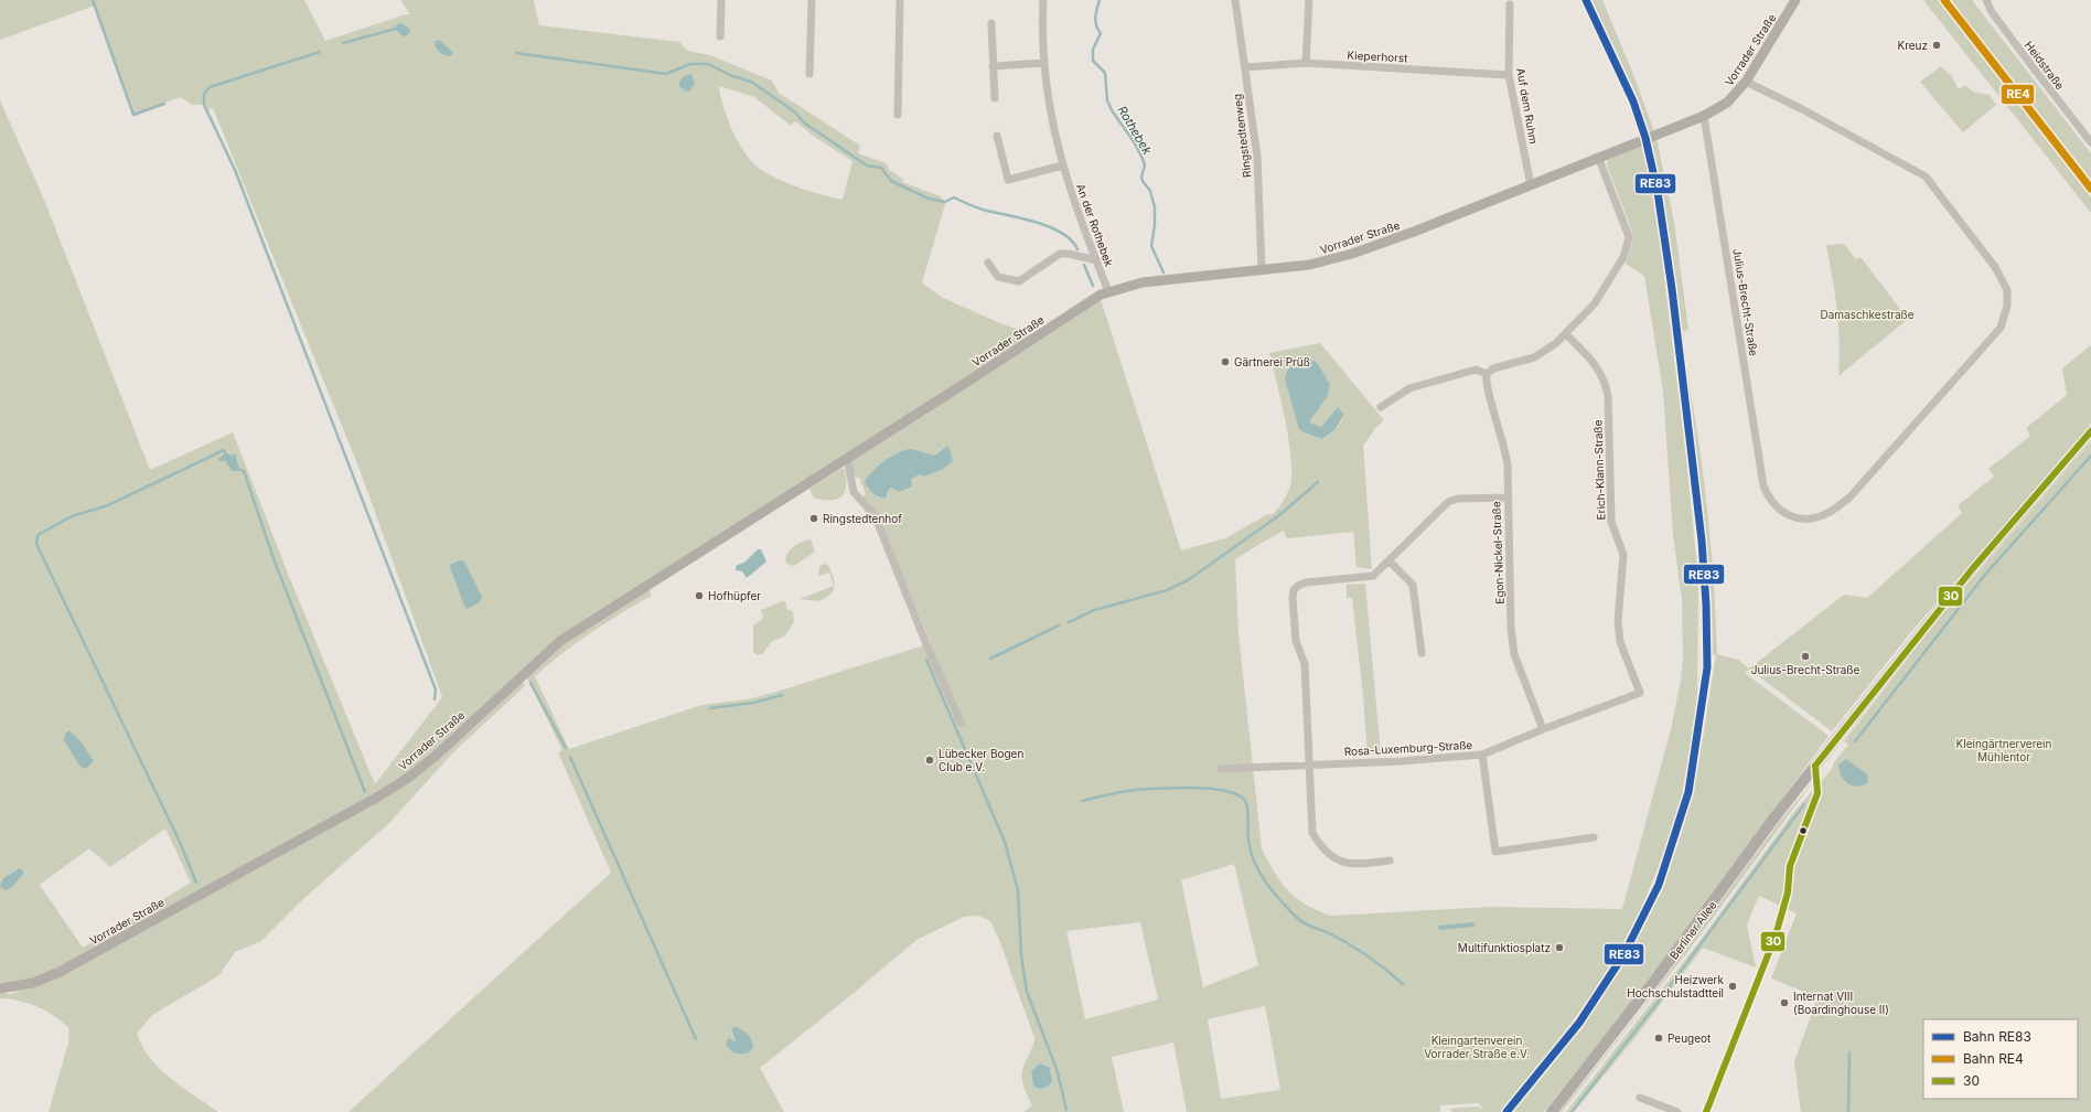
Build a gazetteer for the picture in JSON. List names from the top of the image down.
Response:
{
  "streets": {
    "main road": ["Berliner Allee"],
    "street": [
      "Vorrader Straße",
      "Kieperhorst",
      "Heidstraße",
      "Auf dem Ruhm",
      "Ringstedtenweg",
      "An der Rothebek",
      "Julius-Brecht-Straße",
      "Erich-Klann-Straße",
      "Egon-Nickel-Straße",
      "Rosa-Luxemburg-Straße"
    ]
  },
  "crossings": [
    ["Vorrader Straße", "Auf dem Ruhm"],
    ["Vorrader Straße", "Ringstedtenweg"],
    ["Vorrader Straße", "An der Rothebek"],
    ["Vorrader Straße", "Julius-Brecht-Straße"],
    ["Kieperhorst", "Auf dem Ruhm"],
    ["Kieperhorst", "Ringstedtenweg"],
    ["Erich-Klann-Straße", "Rosa-Luxemburg-Straße"],
    ["Egon-Nickel-Straße", "Rosa-Luxemburg-Straße"]
  ],
  "water": ["Rothebek"],
  "parks": ["Damaschkestraße", "Kleingärtnerverein Mühlentor", "Kleingartenverein Vorrader Straße e.V."],
  "places": [
    "Kreuz",
    "Gärtnerei Prüß",
    "Ringstedtenhof",
    "Hofhüpfer",
    "Julius-Brecht-Straße",
    "Lübecker Bogen Club e.V.",
    "Multifunktiosplatz",
    "Heizwerk Hochschulstadtteil",
    "Internat VIII (Boardinghouse II)",
    "Peugeot"
  ],
  "lines": ["rail line RE83", "rail line RE4", "transit line 30"],
  "legend": ["Bahn RE83", "Bahn RE4", "30"]
}
